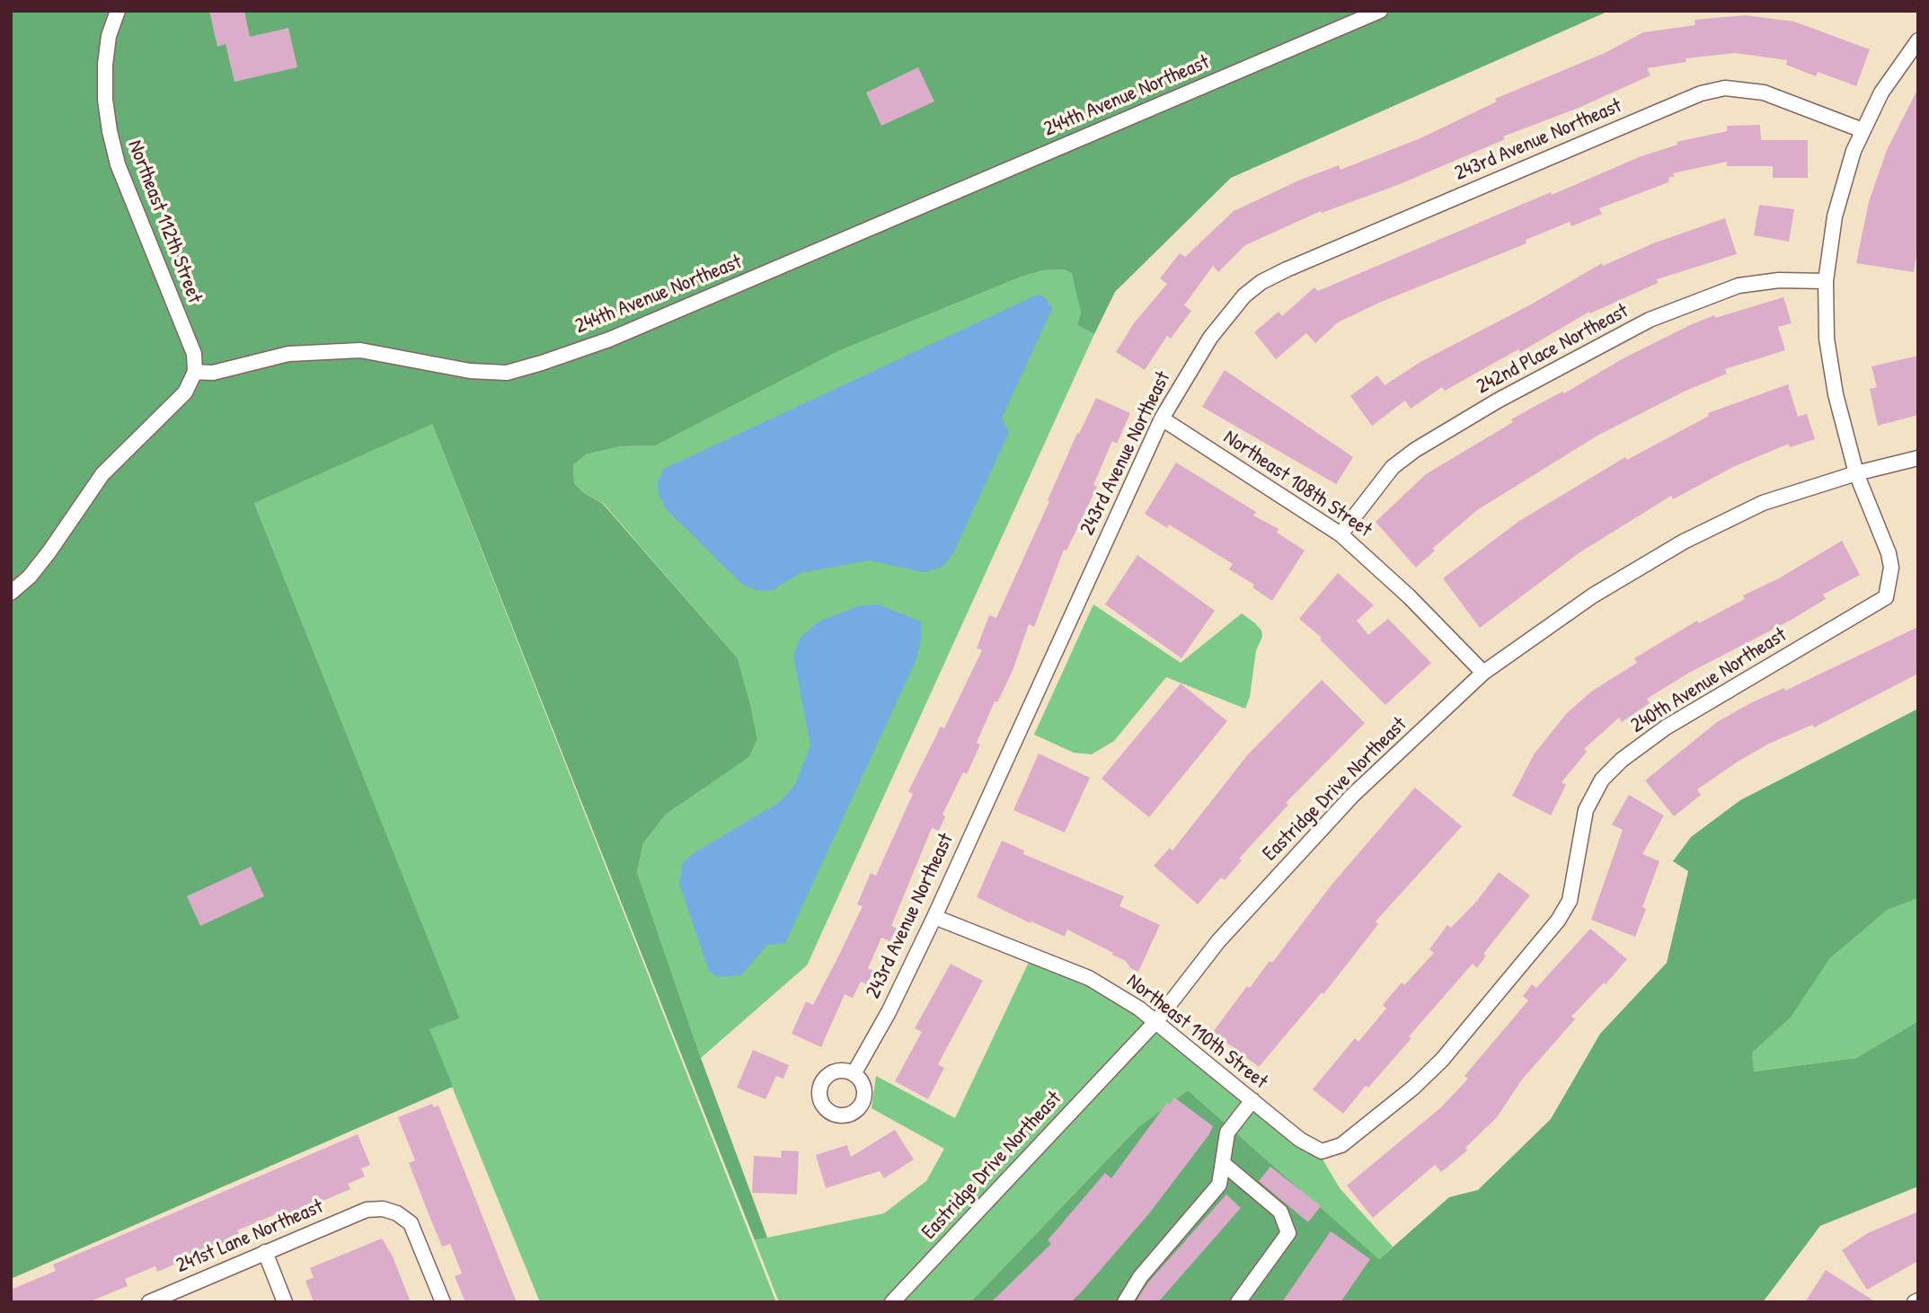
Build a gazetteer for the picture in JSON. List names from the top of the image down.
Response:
{
  "streets": {
    "street": [
      "244th Avenue Northeast",
      "243rd Avenue Northeast",
      "Northeast 112th Street",
      "242nd Place Northeast",
      "Northeast 108th Street",
      "240th Avenue Northeast",
      "Eastridge Drive Northeast",
      "Northeast 110th Street",
      "241st Lane Northeast"
    ]
  },
  "crossings": [
    ["244th Avenue Northeast", "Northeast 112th Street"],
    ["243rd Avenue Northeast", "Northeast 108th Street"],
    ["243rd Avenue Northeast", "Northeast 110th Street"],
    ["242nd Place Northeast", "Northeast 108th Street"],
    ["Northeast 108th Street", "Eastridge Drive Northeast"],
    ["240th Avenue Northeast", "Eastridge Drive Northeast"],
    ["240th Avenue Northeast", "Northeast 110th Street"],
    ["Eastridge Drive Northeast", "Northeast 110th Street"]
  ]
}
